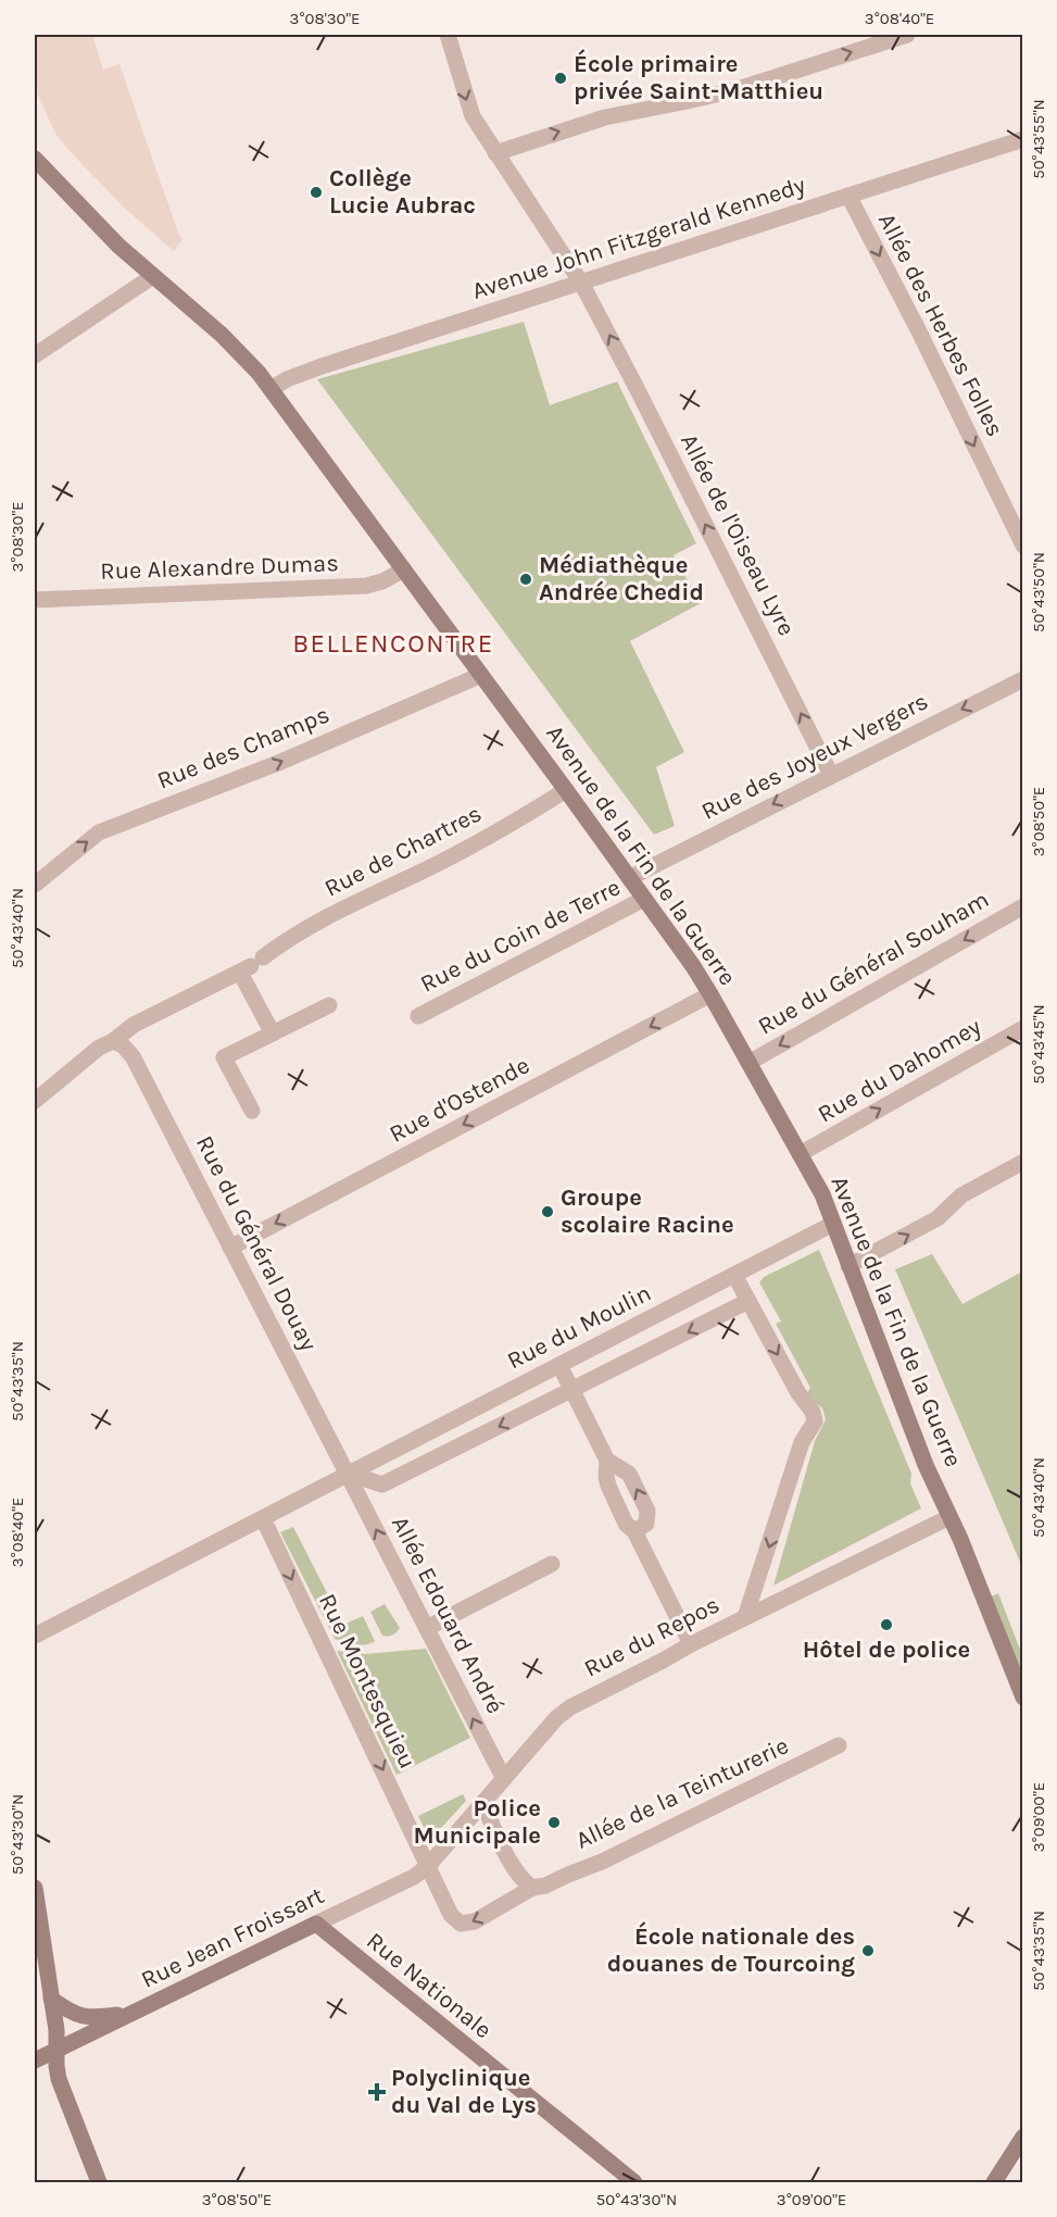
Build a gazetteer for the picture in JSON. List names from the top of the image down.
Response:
{
  "streets": {
    "main road": ["Avenue de la Fin de la Guerre", "Rue Jean Froissart", "Rue Nationale"],
    "street": [
      "Avenue John Fitzgerald Kennedy",
      "Allée des Herbes Folles",
      "Allée de l'Oiseau Lyre",
      "Rue Alexandre Dumas",
      "Rue des Champs",
      "Rue des Joyeux Vergers",
      "Rue de Chartres",
      "Rue du Coin de Terre",
      "Rue du Général Souham",
      "Rue du Dahomey",
      "Rue d'Ostende",
      "Rue du Général Douay",
      "Rue du Moulin",
      "Allée Edouard André",
      "Rue du Repos",
      "Rue Montesquieu",
      "Allée de la Teinturerie"
    ]
  },
  "crossings": [
    ["Avenue John Fitzgerald Kennedy", "Allée des Herbes Folles"],
    ["Avenue John Fitzgerald Kennedy", "Allée de l'Oiseau Lyre"],
    ["Avenue John Fitzgerald Kennedy", "Avenue de la Fin de la Guerre"],
    ["Allée de l'Oiseau Lyre", "Rue des Joyeux Vergers"],
    ["Rue Alexandre Dumas", "Avenue de la Fin de la Guerre"],
    ["Rue des Champs", "Avenue de la Fin de la Guerre"],
    ["Rue des Joyeux Vergers", "Avenue de la Fin de la Guerre"],
    ["Rue de Chartres", "Avenue de la Fin de la Guerre"],
    ["Rue de Chartres", "Rue du Général Douay"],
    ["Avenue de la Fin de la Guerre", "Rue du Coin de Terre"],
    ["Avenue de la Fin de la Guerre", "Rue du Général Souham"],
    ["Avenue de la Fin de la Guerre", "Rue du Dahomey"],
    ["Avenue de la Fin de la Guerre", "Rue d'Ostende"],
    ["Avenue de la Fin de la Guerre", "Rue du Moulin"],
    ["Avenue de la Fin de la Guerre", "Rue du Repos"],
    ["Rue d'Ostende", "Rue du Général Douay"],
    ["Rue du Général Douay", "Rue du Moulin"],
    ["Rue du Général Douay", "Allée Edouard André"],
    ["Rue du Moulin", "Allée Edouard André"],
    ["Rue du Moulin", "Rue Montesquieu"],
    ["Allée Edouard André", "Rue du Repos"],
    ["Rue du Repos", "Rue Montesquieu"],
    ["Rue du Repos", "Rue Jean Froissart"],
    ["Rue Montesquieu", "Allée de la Teinturerie"],
    ["Rue Montesquieu", "Rue Jean Froissart"],
    ["Rue Jean Froissart", "Rue Nationale"]
  ],
  "one_way": [
    "Allée des Herbes Folles",
    "Rue des Champs",
    "Rue des Joyeux Vergers",
    "Rue du Général Souham",
    "Rue d'Ostende",
    "Allée Edouard André"
  ],
  "districts": ["BELLENCONTRE"],
  "places": {
    "other": [
      "École primaire privée Saint-Matthieu",
      "Collège Lucie Aubrac",
      "Médiathèque Andrée Chedid",
      "Groupe scolaire Racine",
      "Hôtel de police",
      "Police Municipale",
      "École nationale des douanes de Tourcoing"
    ],
    "health": ["Polyclinique du Val de Lys"]
  },
  "coordinates": [
    "3°08'30\"E",
    "3°08'40\"E",
    "50°43'55\"N",
    "50°43'50\"N",
    "3°08'50\"E",
    "50°43'40\"N",
    "50°43'45\"N",
    "50°43'35\"N",
    "3°09'00\"E",
    "50°43'30\"N"
  ]
}
